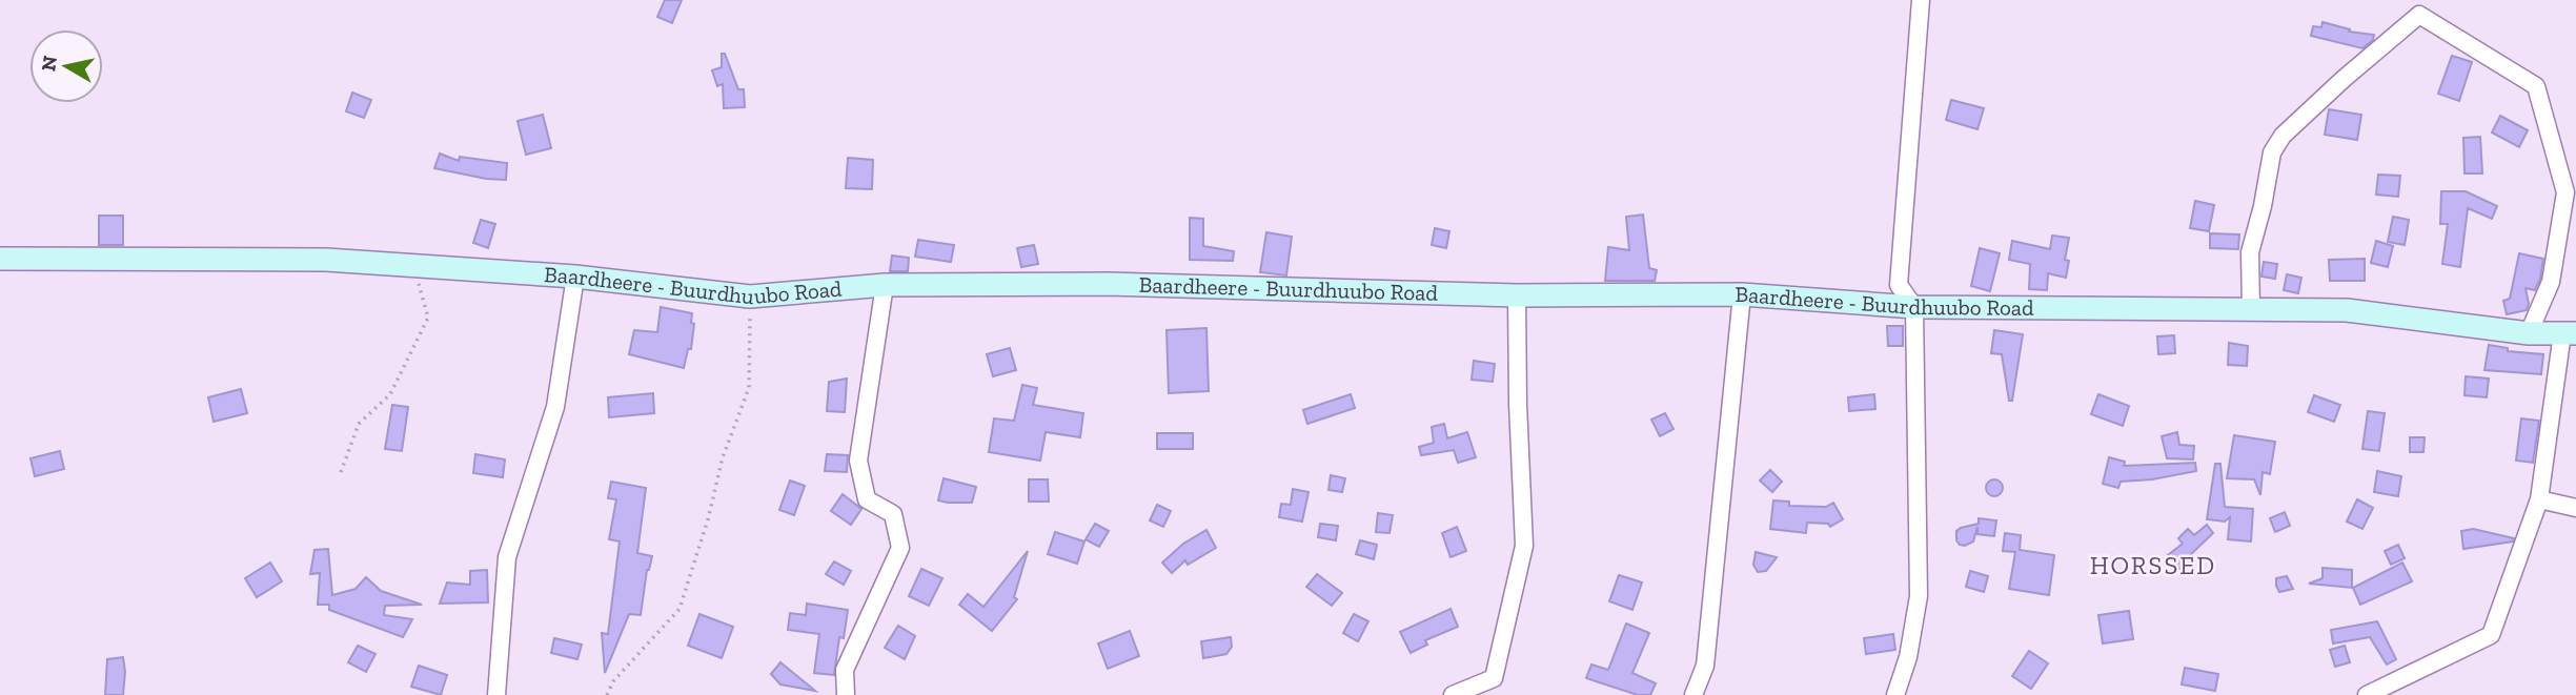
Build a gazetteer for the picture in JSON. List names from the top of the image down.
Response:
{
  "streets": {
    "main road": ["Baardheere - Buurdhuubo Road"]
  },
  "districts": ["HORSSED"],
  "north": "left"
}
